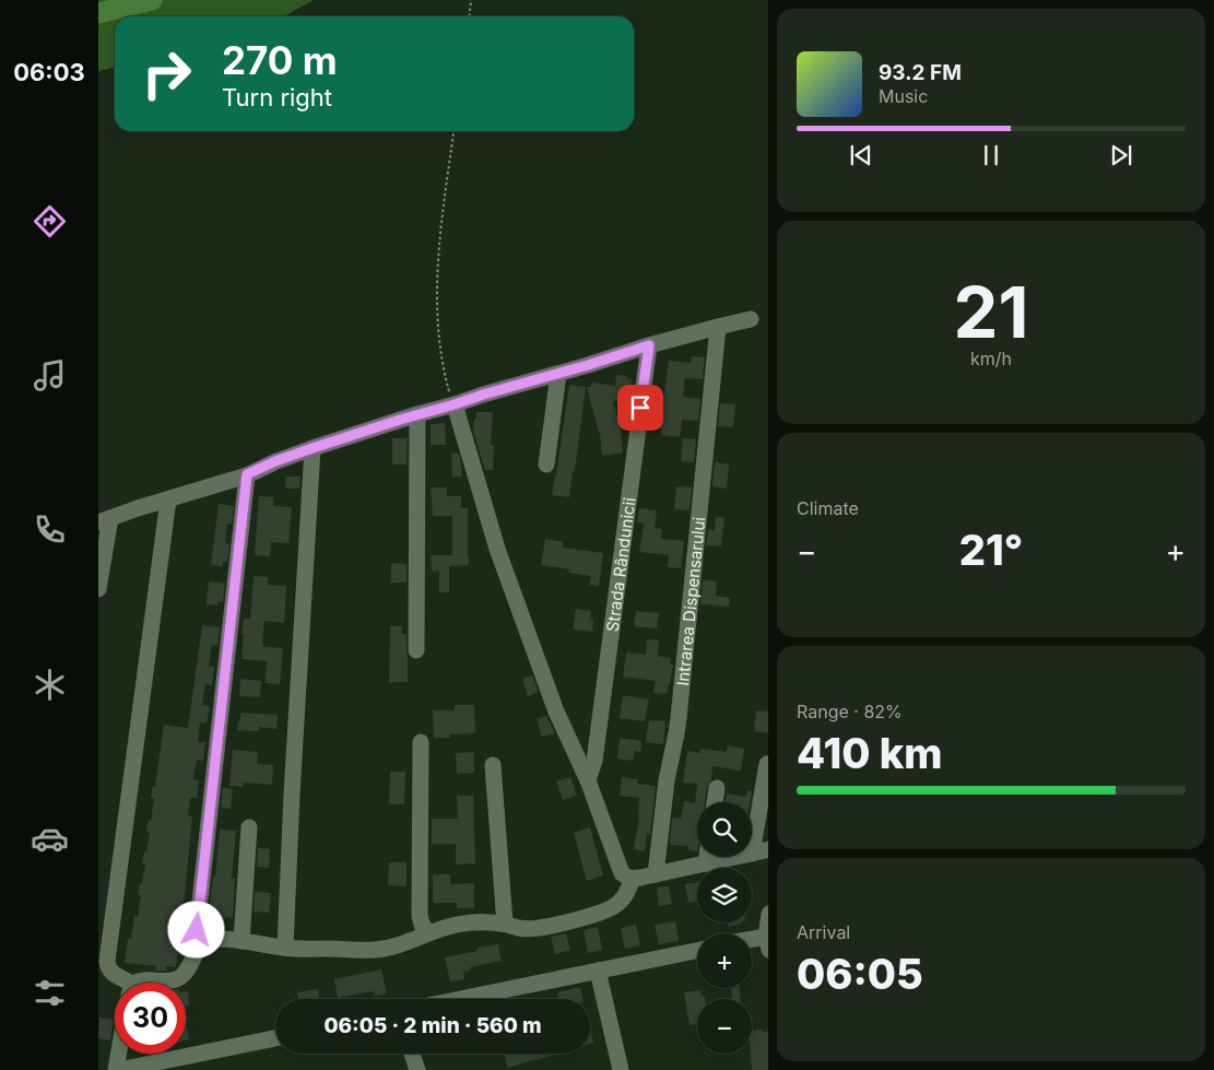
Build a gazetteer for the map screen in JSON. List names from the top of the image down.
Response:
{
  "streets": {
    "street": ["Strada Rândunicii", "Intrarea Dispensarului"]
  },
  "page": {
    "tabs": "06:03",
    "turn": ["270 m", "Turn right"],
    "song": ["93.2 FM", "Music"],
    "tile": [
      ["21", "km/h"],
      "Climate",
      ["Range · 82%", "410 km"],
      ["Arrival", "06:05"]
    ],
    "heat": ["−", "21°", "+"],
    "map_buttons": ["+", "−"],
    "limit": "30",
    "trip": "06:05 · 2 min · 560 m"
  }
}
